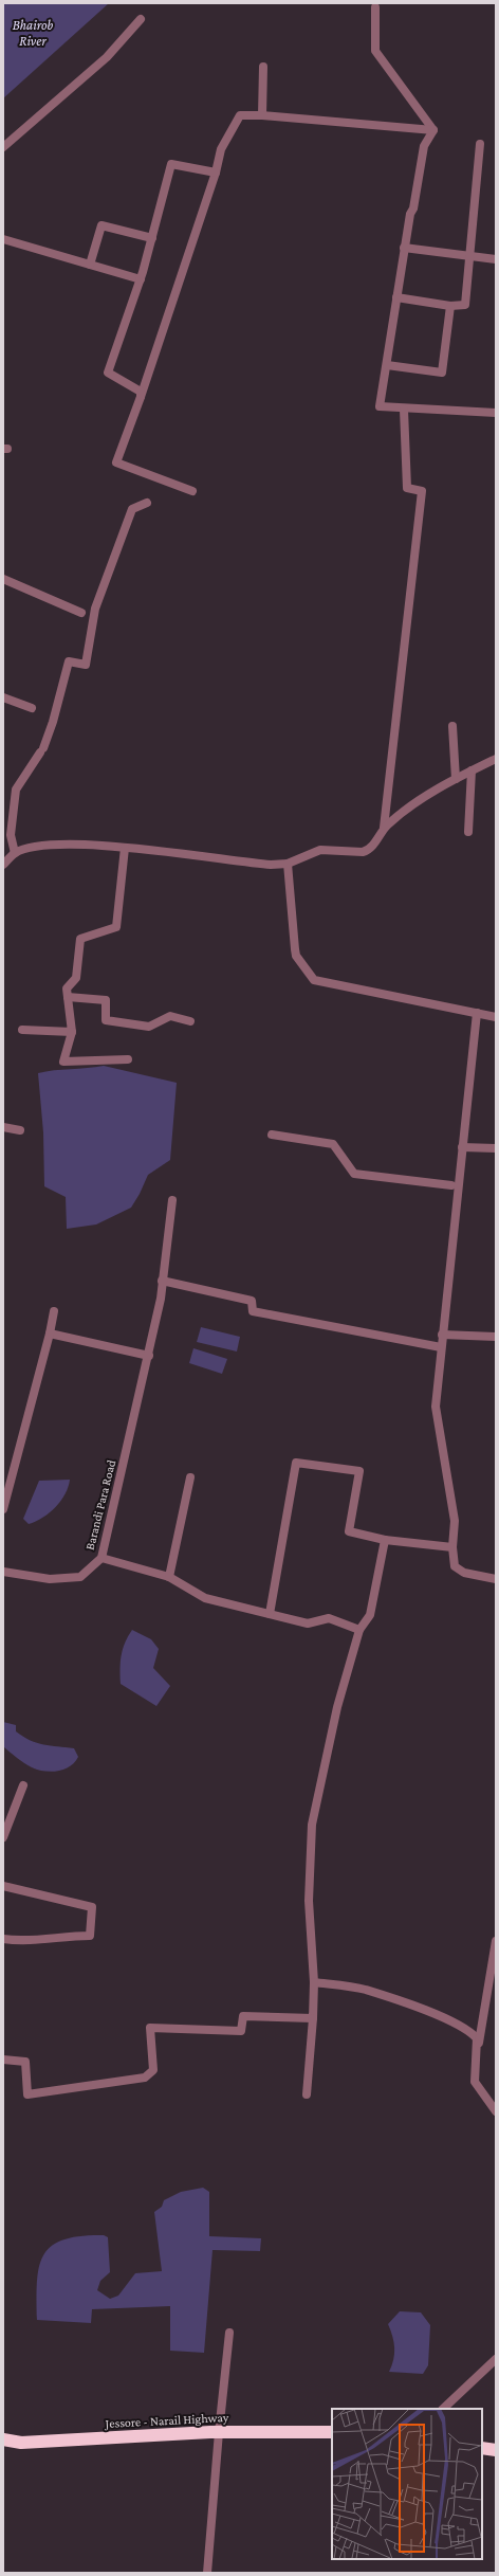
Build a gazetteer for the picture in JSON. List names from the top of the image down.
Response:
{
  "streets": {
    "highway": ["Jessore - Narail Highway"],
    "street": ["Barandi Para Road"]
  },
  "water": ["Bhairob River"]
}
